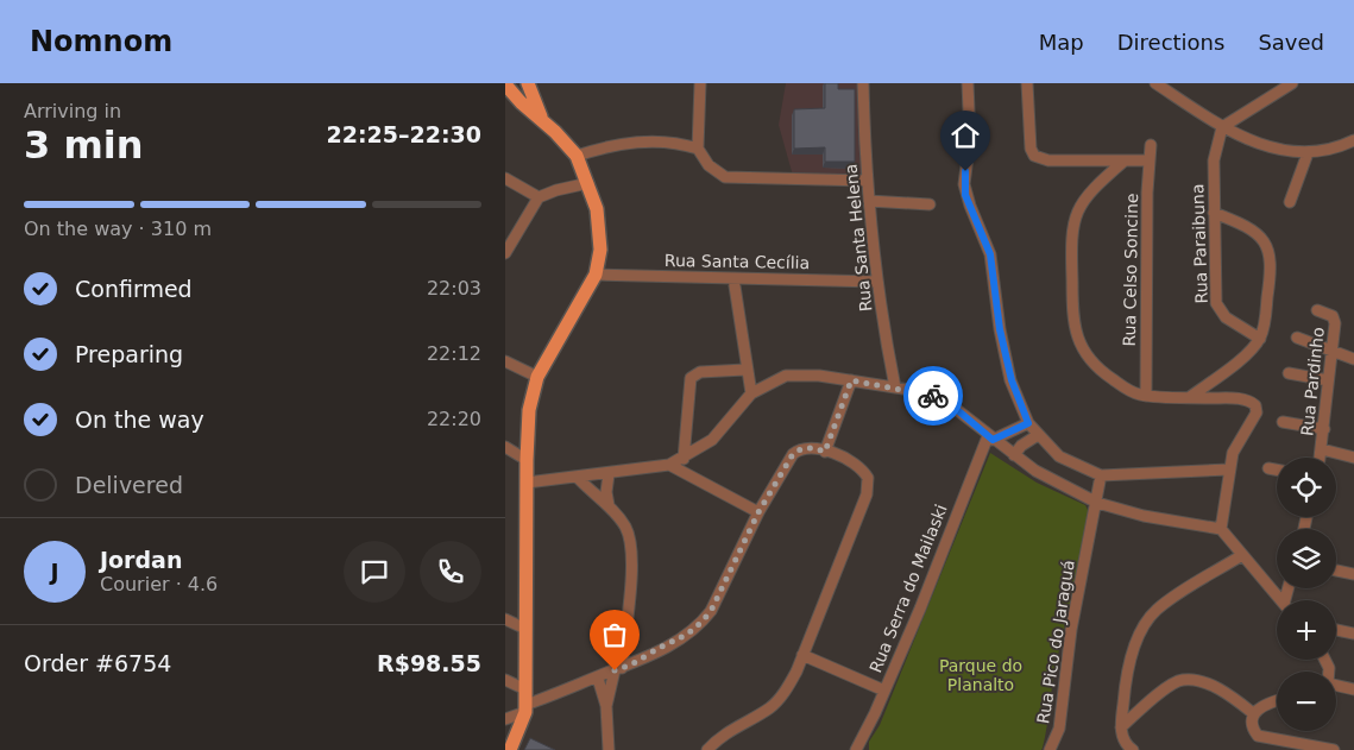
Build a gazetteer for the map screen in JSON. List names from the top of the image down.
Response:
{
  "streets": {
    "street": [
      "Rua Santa Helena",
      "Rua Paraibuna",
      "Rua Santa Cecília",
      "Rua Celso Soncine",
      "Rua Pardinho",
      "Rua Serra do Mailaski",
      "Rua Pico do Jaraguá"
    ]
  },
  "crossings": [
    ["Rua Santa Helena", "Rua Santa Cecília"]
  ],
  "parks": ["Parque do Planalto"],
  "page": {
    "header": "Nomnom",
    "nav": ["Map", "Directions", "Saved"],
    "heading": ["3 min", "Arriving in", "22:25–22:30"],
    "panel": [
      "Jordan",
      "Courier · 4.6",
      "Order #6754",
      "R$98.55"
    ],
    "bar": "On the way · 310 m",
    "list": [
      ["Confirmed", "22:03"],
      ["Preparing", "22:12"],
      ["On the way", "22:20"],
      "Delivered"
    ],
    "map_buttons": ["+", "−"],
    "round": "J"
  }
}
